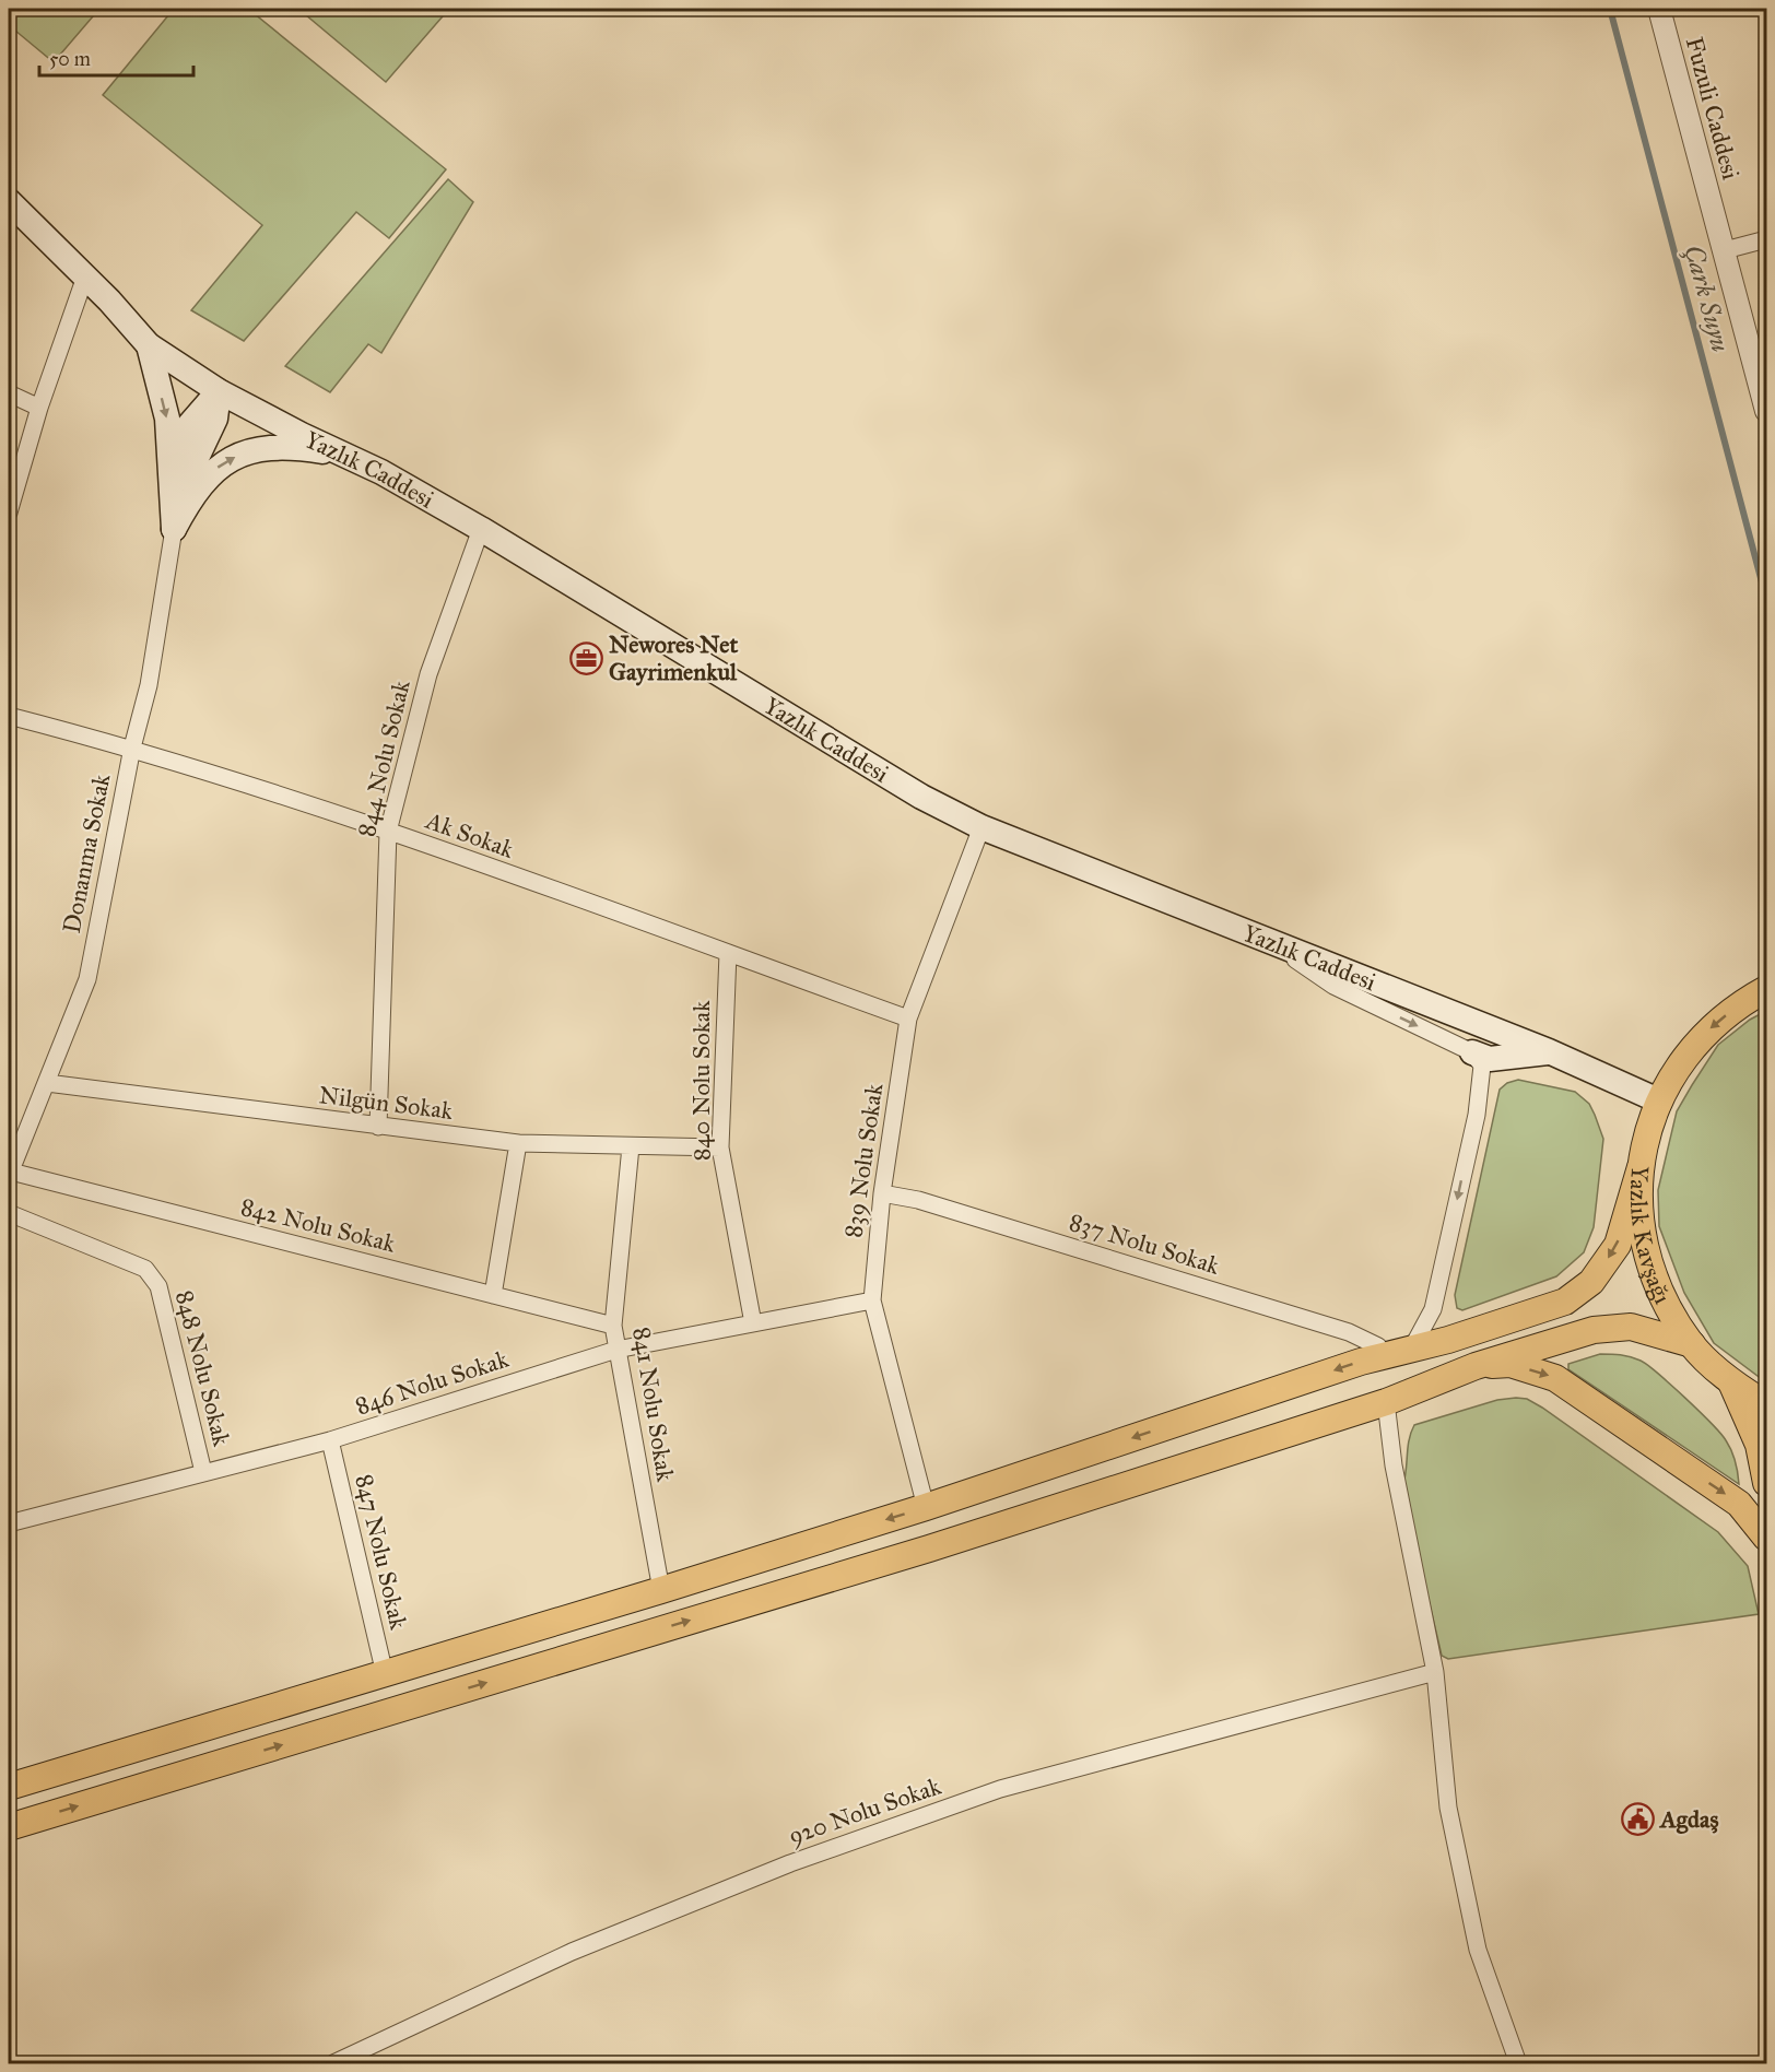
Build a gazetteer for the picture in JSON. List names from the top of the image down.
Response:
{
  "streets": {
    "main road": ["Yazlık Caddesi", "Yazlık Kavşağı"],
    "street": [
      "Fuzuli Caddesi",
      "844 Nolu Sokak",
      "Ak Sokak",
      "Donanma Sokak",
      "840 Nolu Sokak",
      "Nilgün Sokak",
      "839 Nolu Sokak",
      "842 Nolu Sokak",
      "837 Nolu Sokak",
      "848 Nolu Sokak",
      "846 Nolu Sokak",
      "841 Nolu Sokak",
      "847 Nolu Sokak",
      "920 Nolu Sokak"
    ]
  },
  "crossings": [
    ["Yazlık Caddesi", "844 Nolu Sokak"],
    ["Yazlık Caddesi", "839 Nolu Sokak"],
    ["Yazlık Caddesi", "Yazlık Kavşağı"],
    ["844 Nolu Sokak", "Ak Sokak"],
    ["844 Nolu Sokak", "Nilgün Sokak"],
    ["Ak Sokak", "Donanma Sokak"],
    ["Ak Sokak", "840 Nolu Sokak"],
    ["Ak Sokak", "839 Nolu Sokak"],
    ["Donanma Sokak", "Nilgün Sokak"],
    ["Donanma Sokak", "842 Nolu Sokak"],
    ["840 Nolu Sokak", "Nilgün Sokak"],
    ["840 Nolu Sokak", "846 Nolu Sokak"],
    ["Nilgün Sokak", "841 Nolu Sokak"],
    ["839 Nolu Sokak", "837 Nolu Sokak"],
    ["839 Nolu Sokak", "846 Nolu Sokak"],
    ["842 Nolu Sokak", "841 Nolu Sokak"],
    ["848 Nolu Sokak", "846 Nolu Sokak"],
    ["846 Nolu Sokak", "841 Nolu Sokak"],
    ["846 Nolu Sokak", "847 Nolu Sokak"]
  ],
  "water": ["Çark Suyu"],
  "places": {
    "office": ["Newores Net Gayrimenkul"],
    "public building": ["Agdaş"]
  },
  "scale_bar": "50 m"
}
